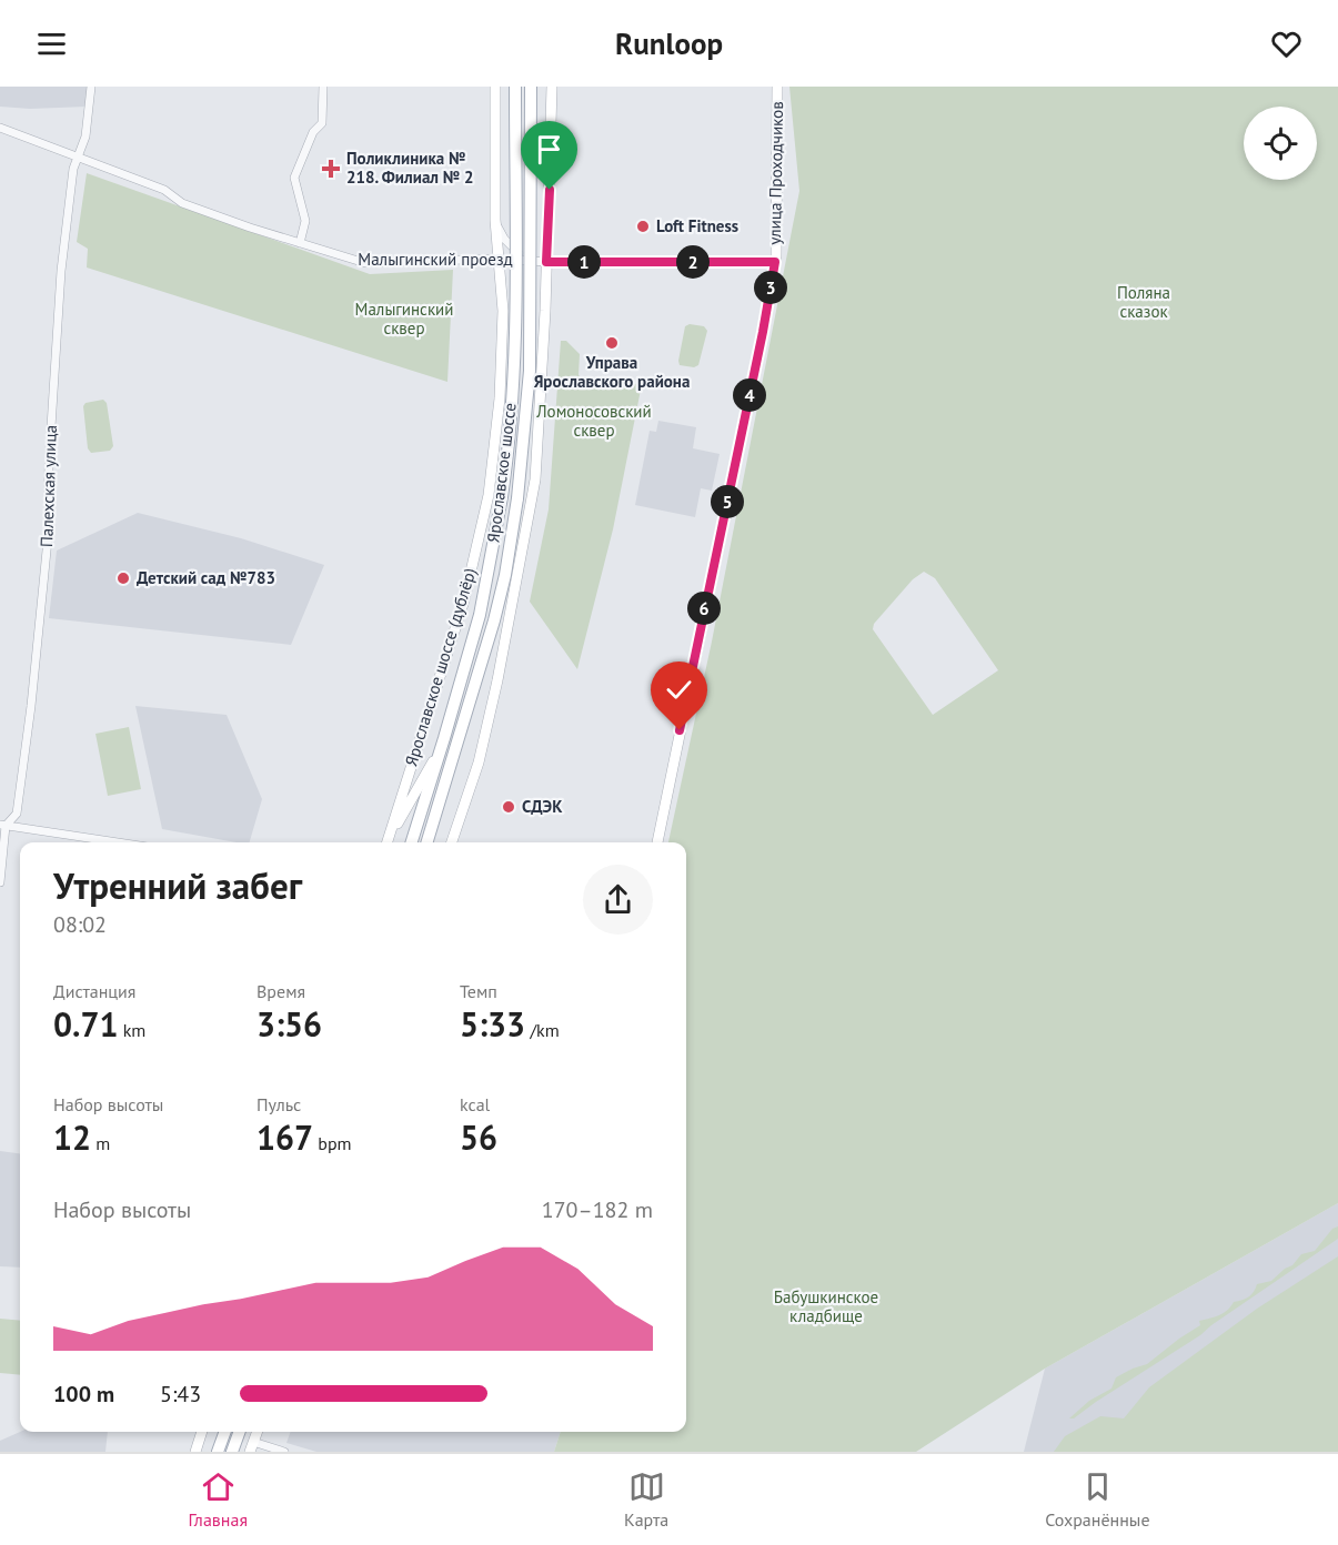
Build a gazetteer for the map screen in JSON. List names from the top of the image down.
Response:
{
  "streets": {
    "main road": ["Ярославское шоссе"],
    "street": [
      "улица Проходчиков",
      "Малыгинский проезд",
      "Палехская улица",
      "Ярославское шоссе (дублёр)"
    ]
  },
  "crossings": [
    ["улица Проходчиков", "Малыгинский проезд"],
    ["Малыгинский проезд", "Палехская улица"],
    ["Малыгинский проезд", "Ярославское шоссе (дублёр)"]
  ],
  "parks": [
    "Поляна сказок",
    "Малыгинский сквер",
    "Ломоносовский сквер",
    "Бабушкинское кладбище"
  ],
  "places": {
    "health": ["Поликлиника № 218. Филиал № 2"],
    "other": [
      "Loft Fitness",
      "Управа Ярославского района",
      "Детский сад №783",
      "СДЭК"
    ]
  },
  "page": {
    "header": "Runloop",
    "pins": [
      "1",
      "2",
      "3",
      "4",
      "5",
      "6"
    ],
    "heading": ["Утренний забег", "08:02"],
    "stats": [
      ["Дистанция", "0.71 km"],
      ["Время", "3:56"],
      ["Темп", "5:33 /km"],
      ["Набор высоты", "12 m"],
      ["Пульс", "167 bpm"],
      ["kcal", "56"]
    ],
    "chart": ["Набор высоты", "170–182 m"],
    "list": [
      {
        "name": "100 m",
        "note": "5:43"
      }
    ],
    "tabs": ["Главная", "Карта", "Сохранённые"]
  }
}
